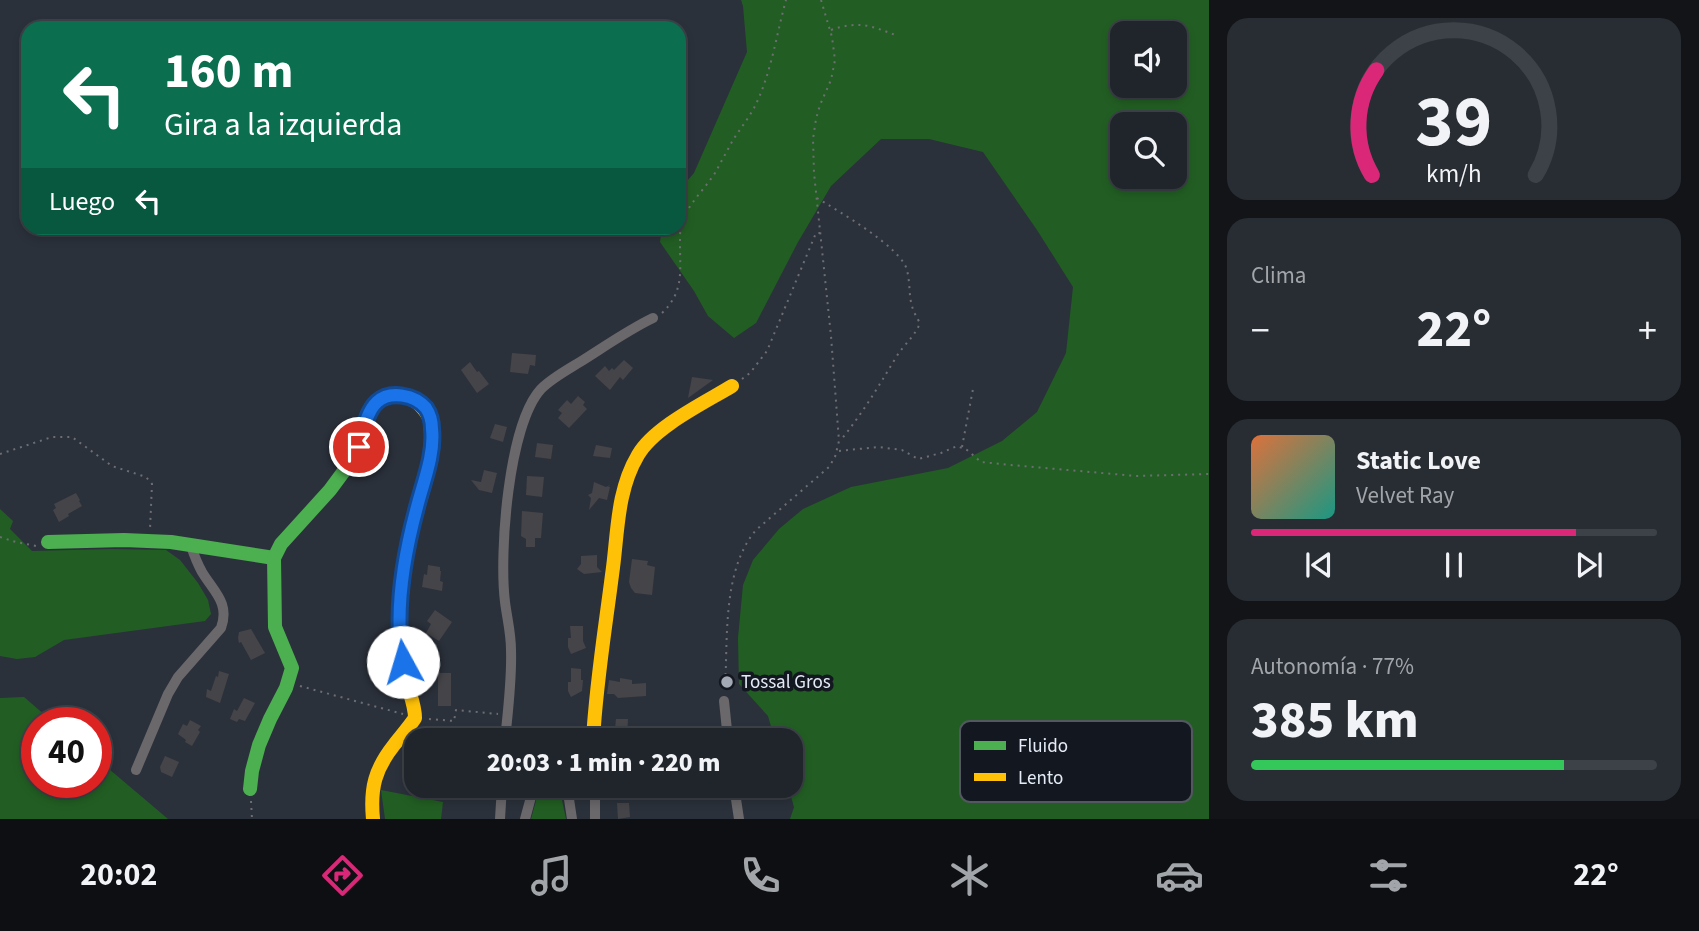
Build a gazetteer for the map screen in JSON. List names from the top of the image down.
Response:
{
  "places": ["Tossal Gros"],
  "legend": ["Fluido", "Lento"],
  "page": {
    "turn": ["160 m", "Gira a la izquierda"],
    "then": "Luego",
    "tile": [
      "Clima",
      ["Autonomía · 77%", "385 km"]
    ],
    "heat": ["−", "22°", "+"],
    "song": ["Static Love", "Velvet Ray"],
    "limit": "40",
    "trip": "20:03 · 1 min · 220 m",
    "tabs": ["20:02", "22°"],
    "gauge": ["39", "km/h"]
  }
}
